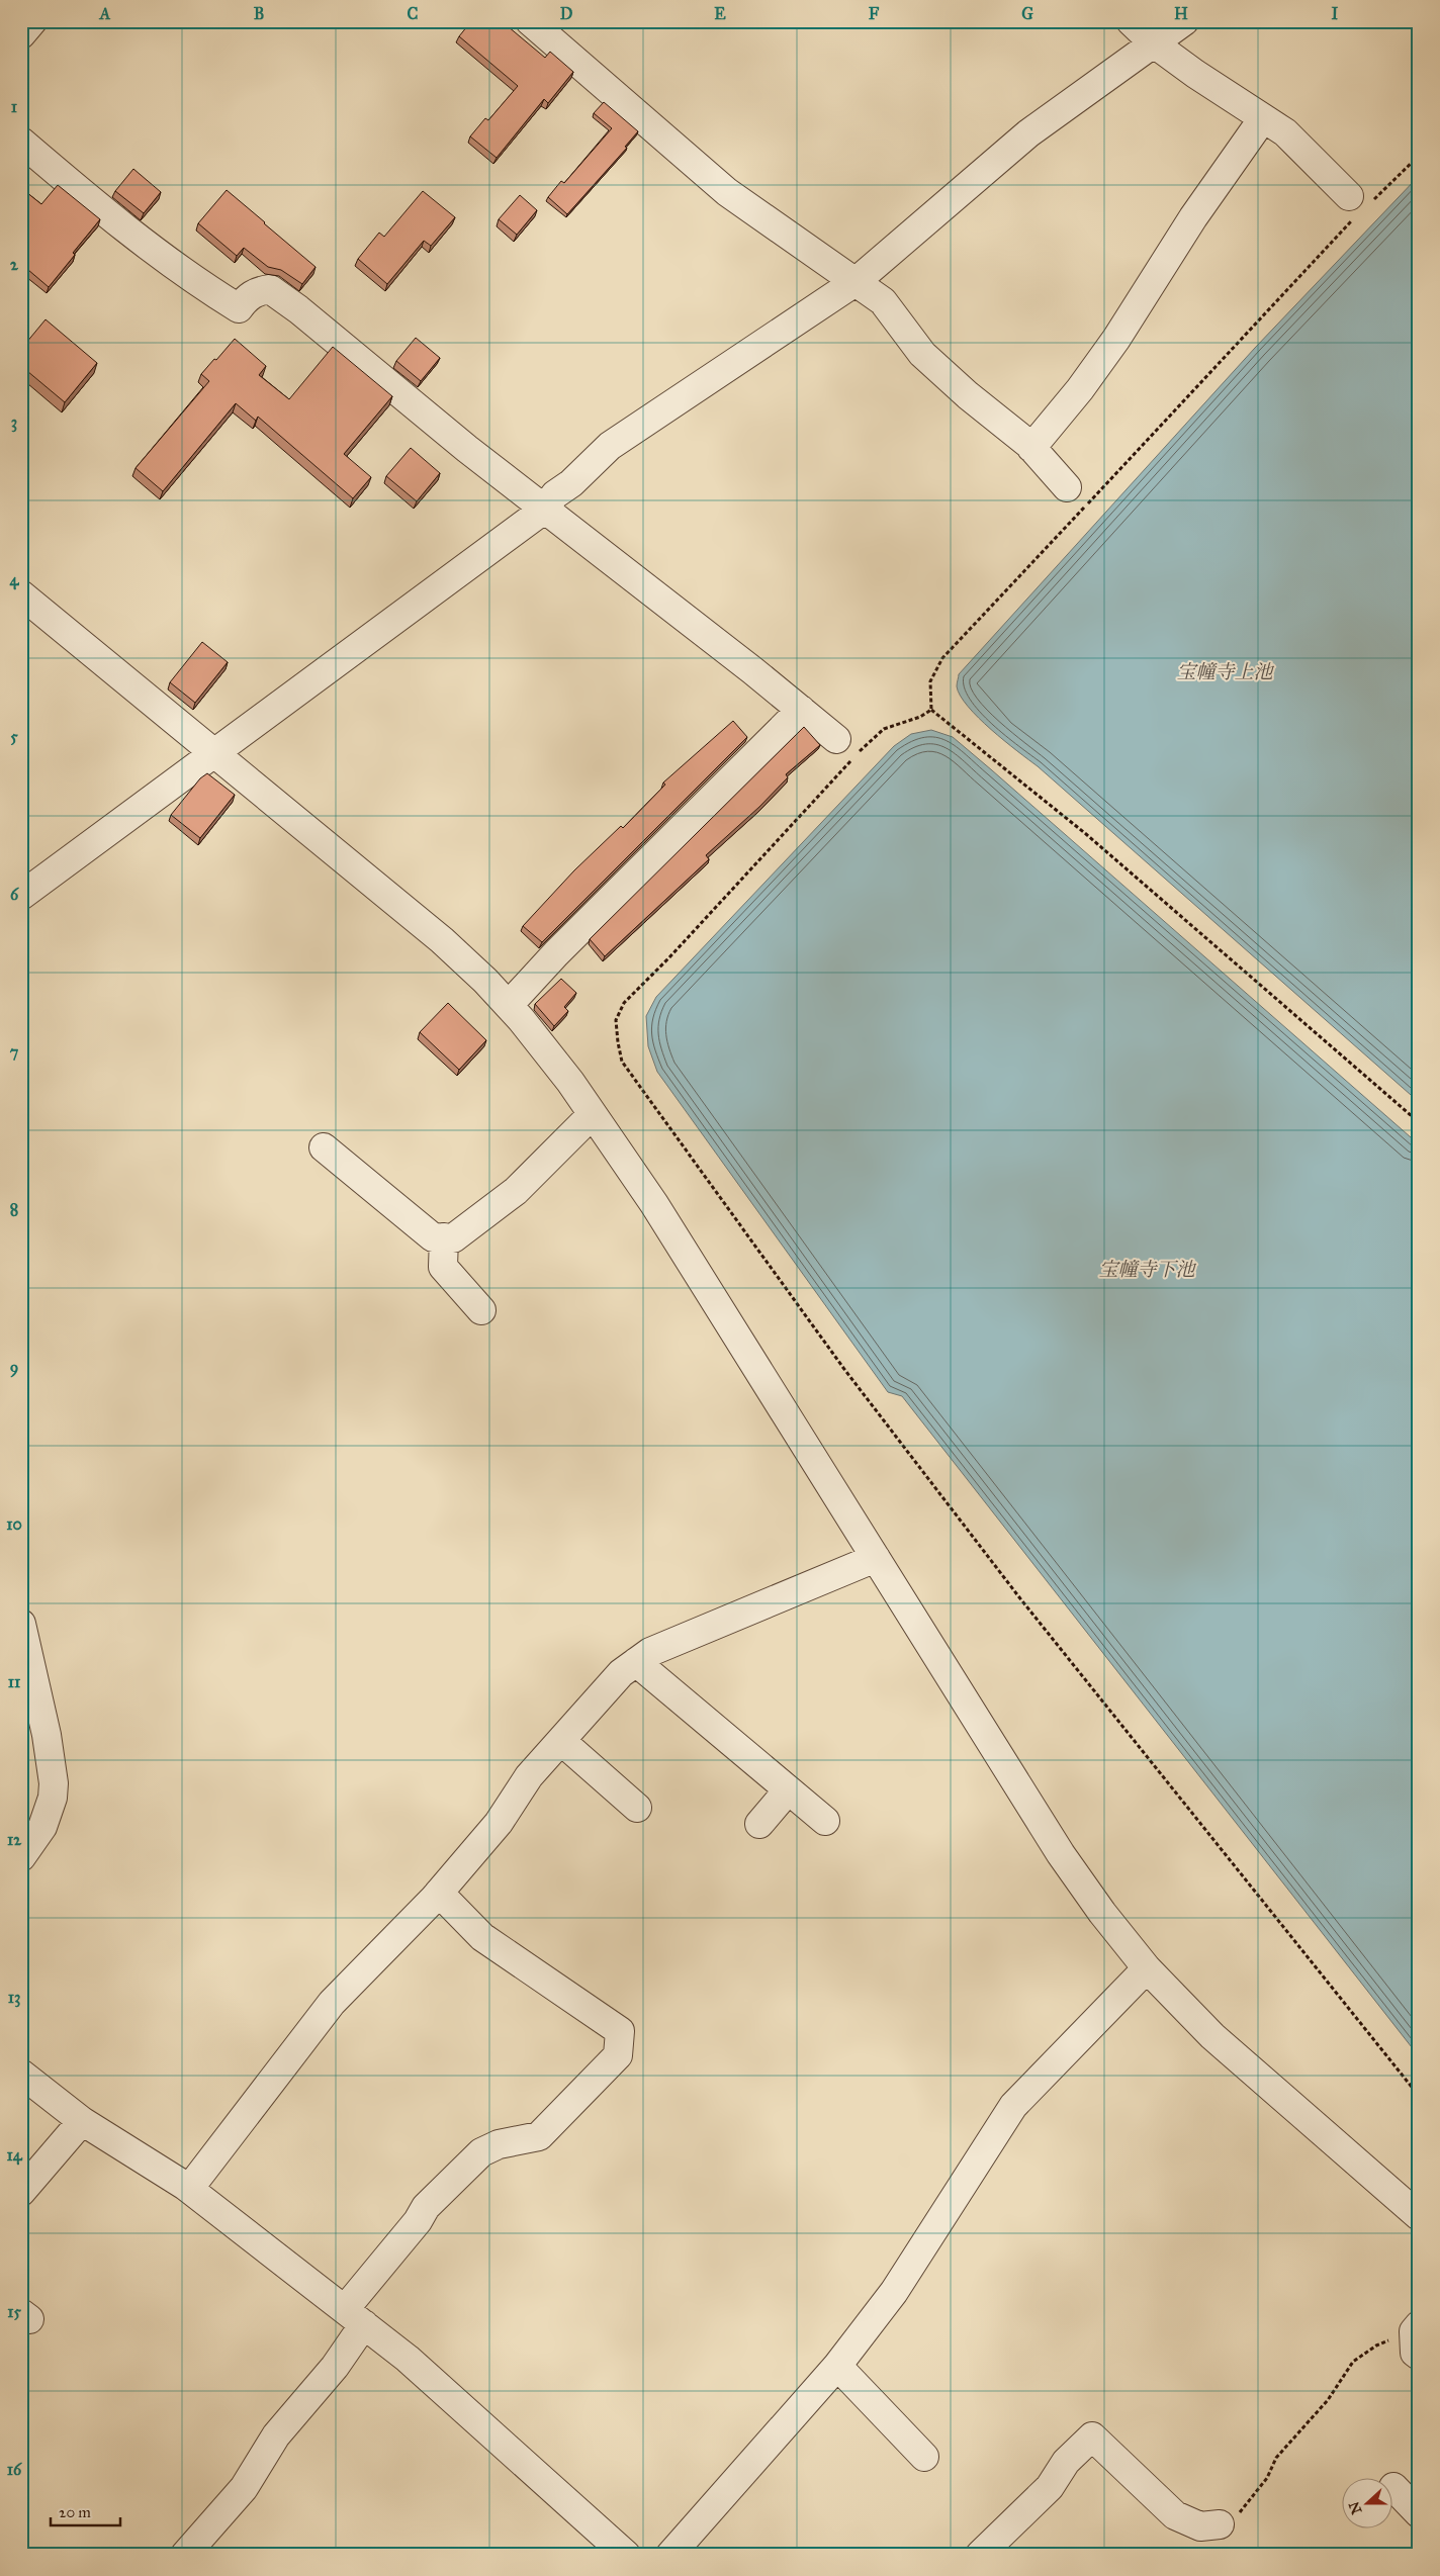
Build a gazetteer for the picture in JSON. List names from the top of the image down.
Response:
{
  "water": ["宝幢寺上池", "宝幢寺下池"],
  "scale_bar": "20 m",
  "north": "left",
  "grid": {
    "columns": [
      "A",
      "B",
      "C",
      "D",
      "E",
      "F",
      "G",
      "H",
      "I"
    ],
    "rows": [
      "1",
      "2",
      "3",
      "4",
      "5",
      "6",
      "7",
      "8",
      "9",
      "10",
      "11",
      "12",
      "13",
      "14",
      "15",
      "16"
    ]
  }
}
